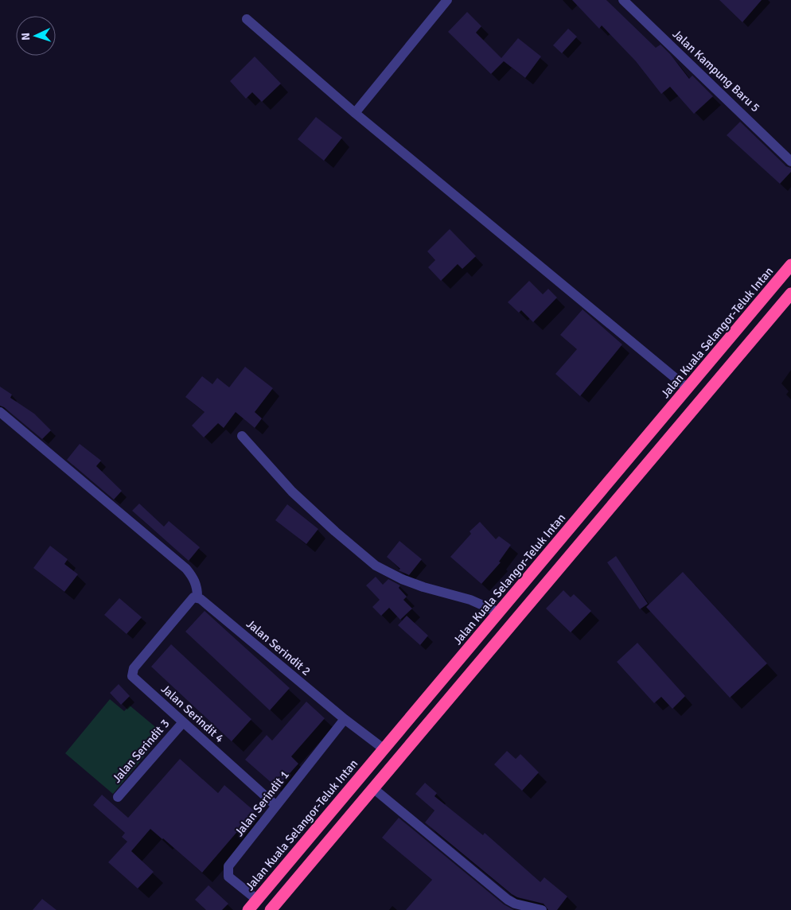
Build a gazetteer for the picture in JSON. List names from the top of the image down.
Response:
{
  "streets": {
    "highway": ["Jalan Kuala Selangor-Teluk Intan"],
    "street": [
      "Jalan Kampung Baru 5",
      "Jalan Serindit 2",
      "Jalan Serindit 4",
      "Jalan Serindit 3",
      "Jalan Serindit 1"
    ]
  },
  "crossings": [
    ["Jalan Kuala Selangor-Teluk Intan", "Jalan Serindit 2"],
    ["Jalan Kuala Selangor-Teluk Intan", "Jalan Serindit 1"],
    ["Jalan Serindit 2", "Jalan Serindit 4"],
    ["Jalan Serindit 2", "Jalan Serindit 1"],
    ["Jalan Serindit 4", "Jalan Serindit 3"],
    ["Jalan Serindit 4", "Jalan Serindit 1"]
  ],
  "north": "left"
}
